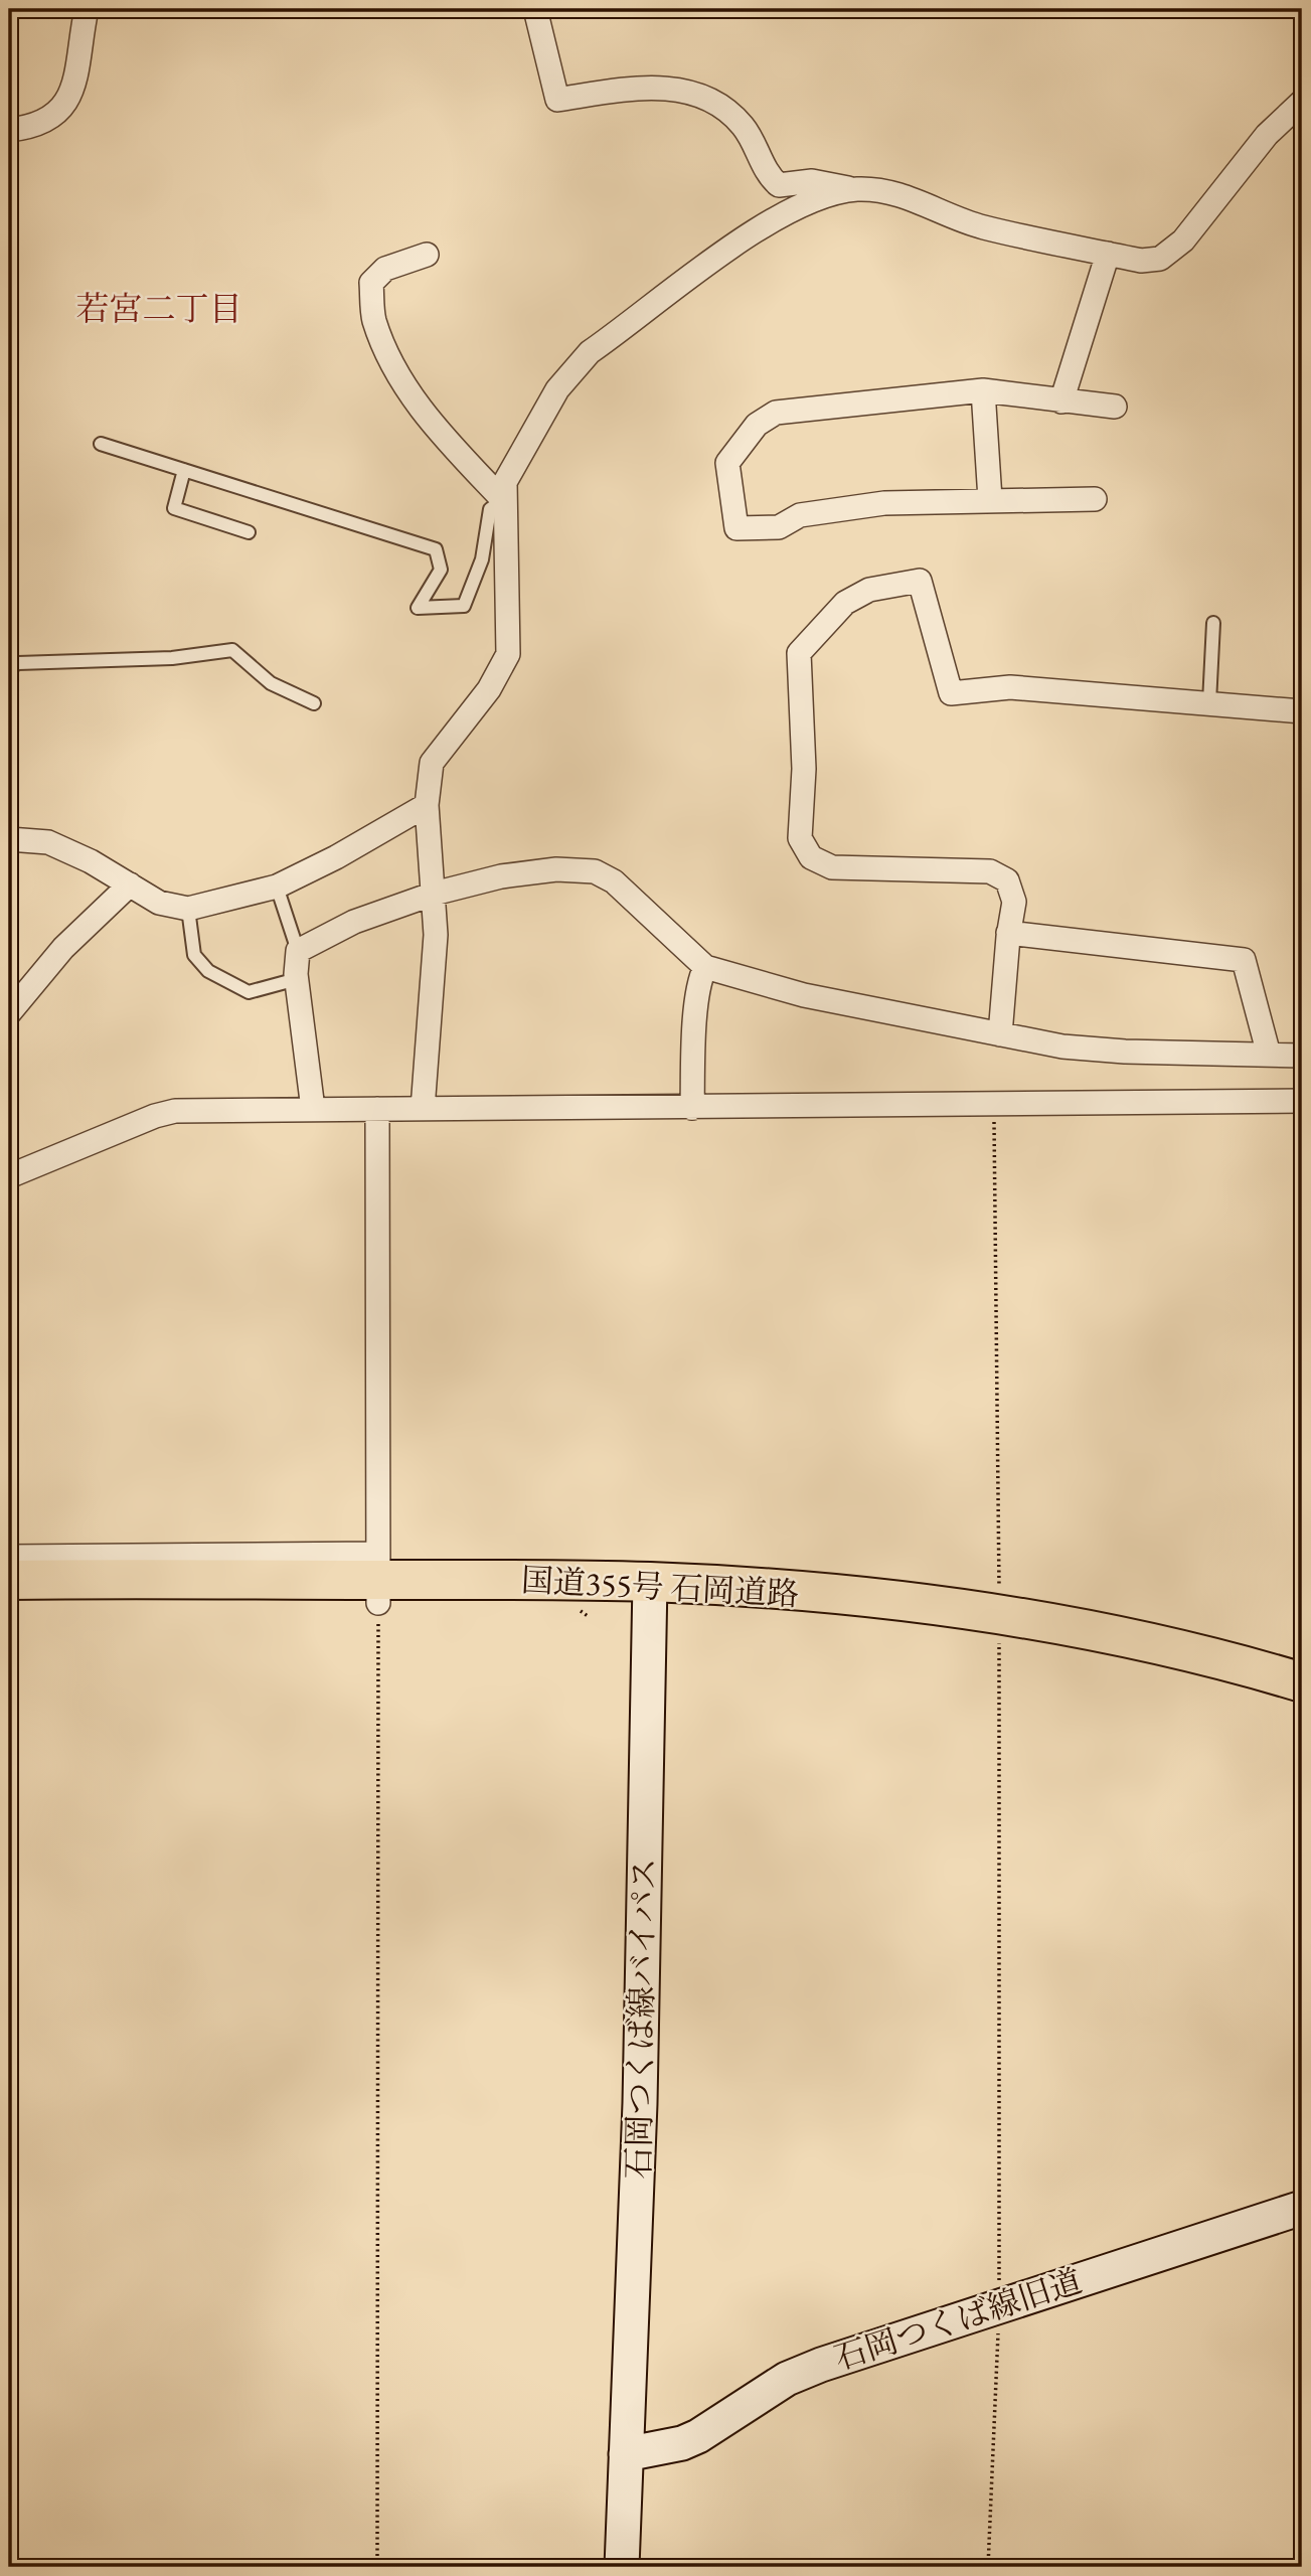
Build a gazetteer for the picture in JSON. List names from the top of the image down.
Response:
{
  "streets": {
    "highway": ["国道355号 石岡道路"],
    "main road": ["石岡つくば線バイパス", "石岡つくば線旧道"]
  },
  "crossings": [
    ["国道355号 石岡道路", "石岡つくば線バイパス"],
    ["石岡つくば線バイパス", "石岡つくば線旧道"]
  ],
  "districts": ["若宮二丁目"]
}
